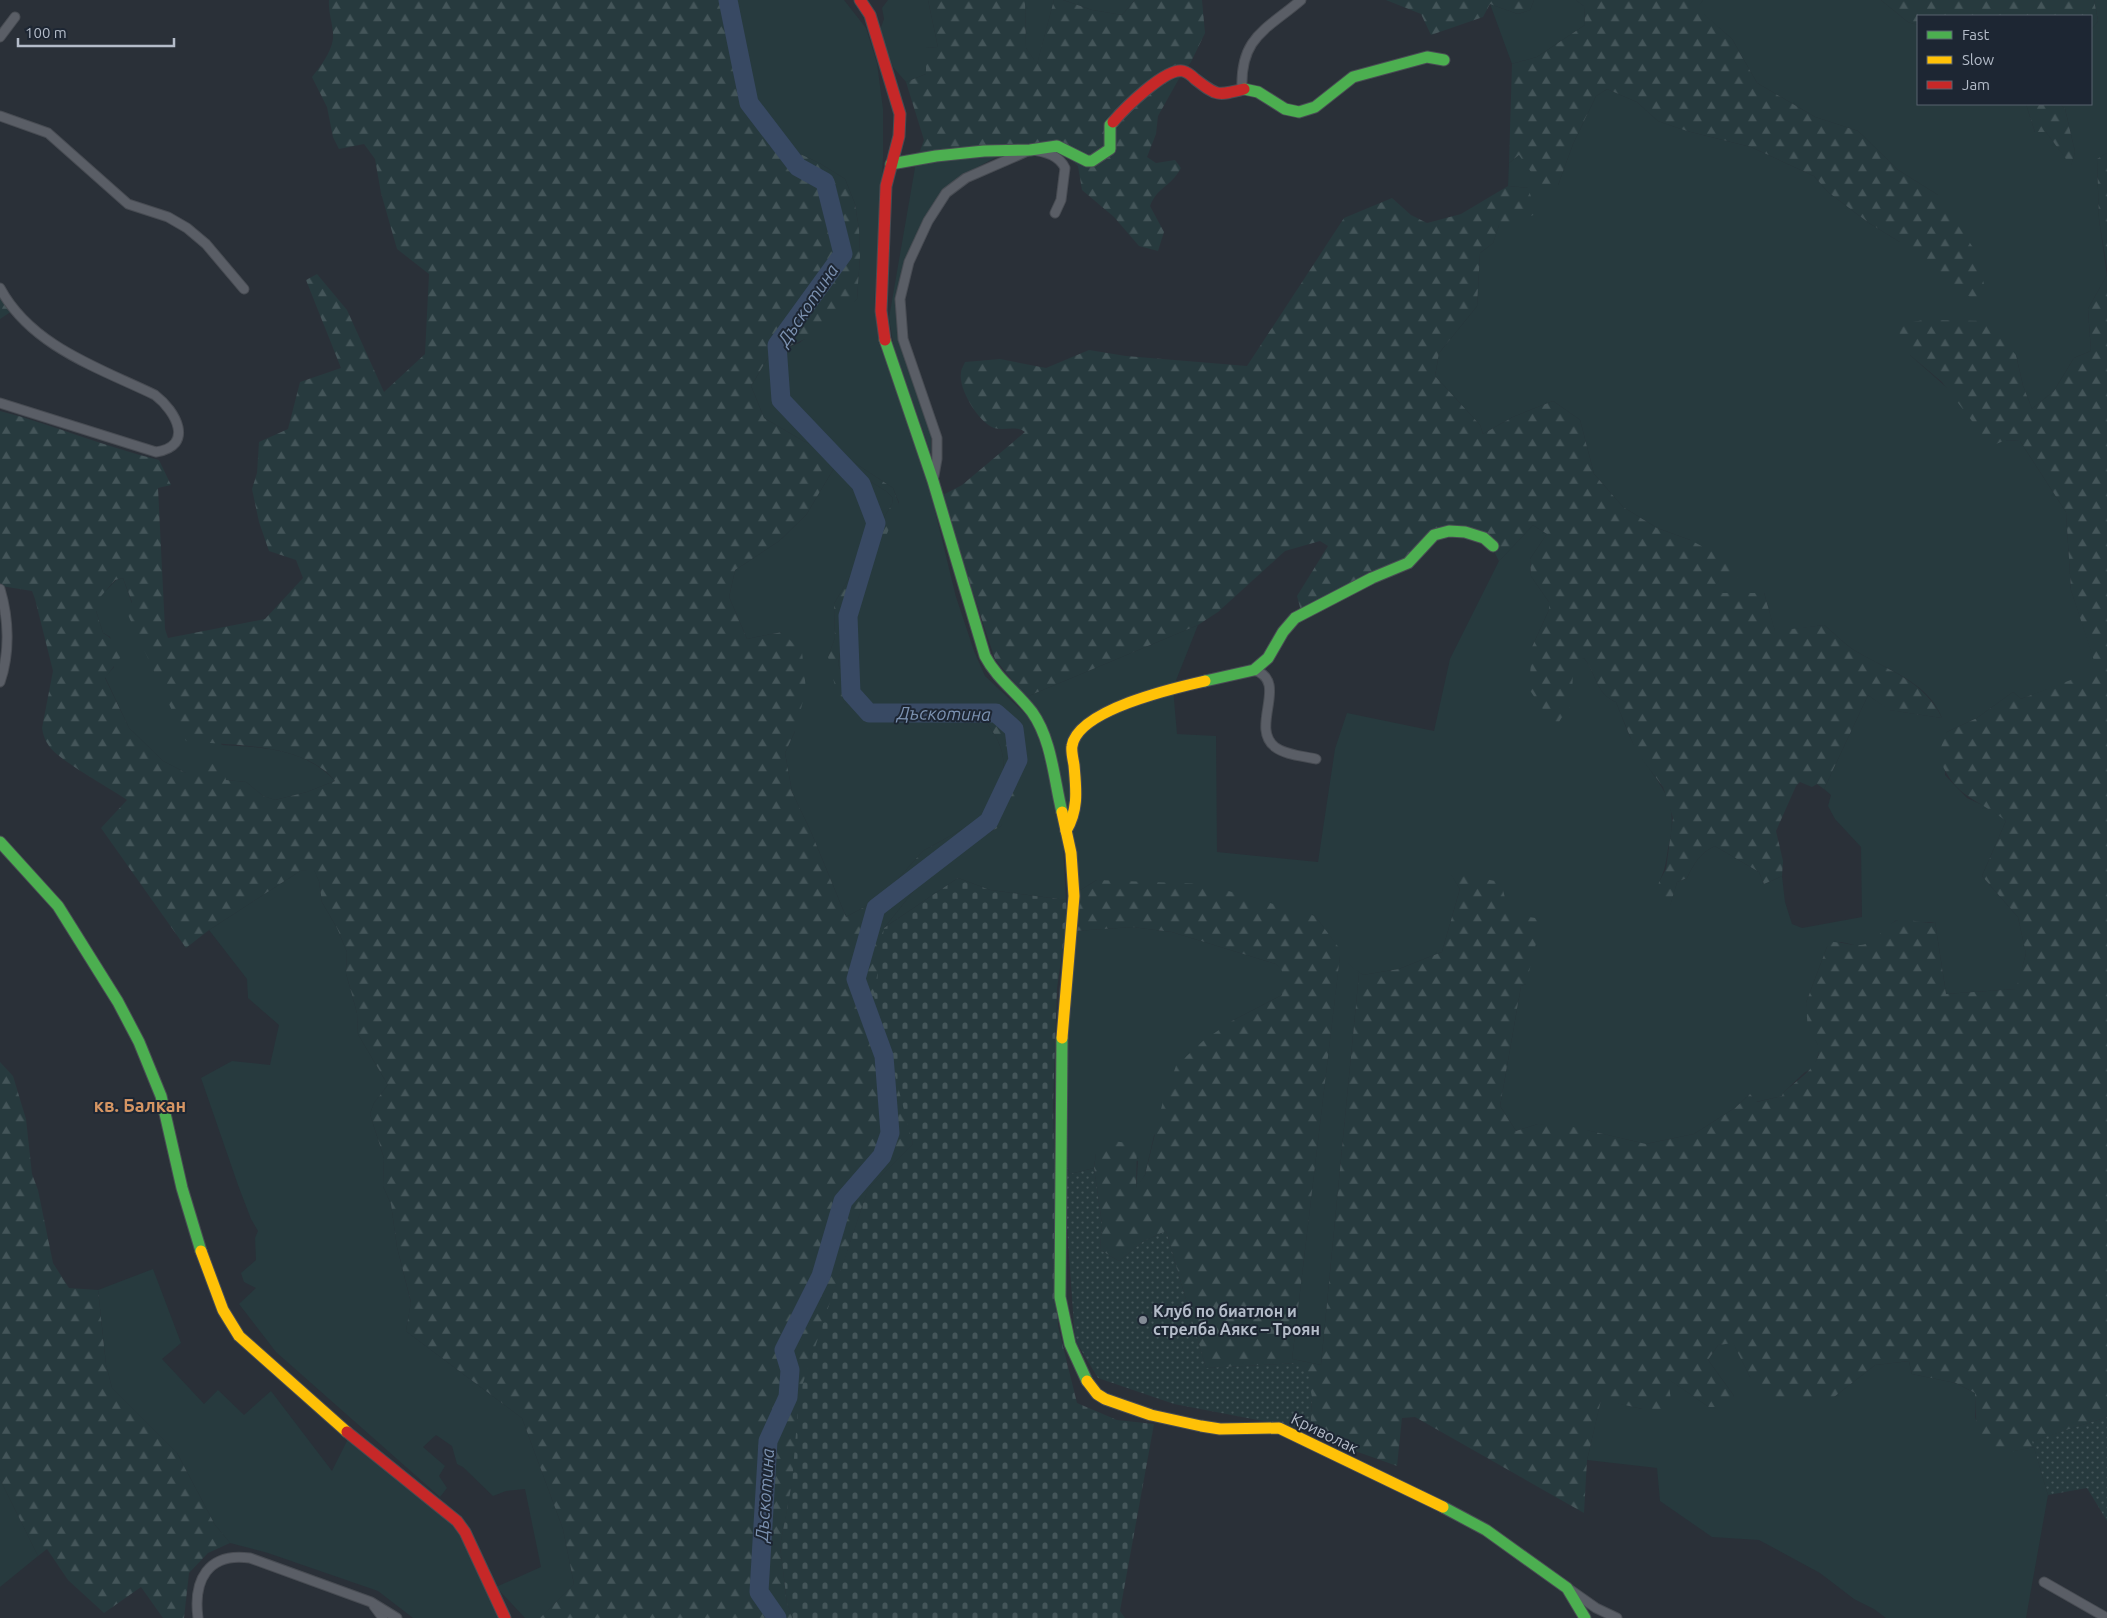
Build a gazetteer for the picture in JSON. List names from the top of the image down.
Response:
{
  "streets": {
    "street": ["Криволак"]
  },
  "districts": ["кв. Балкан"],
  "water": ["Дъскотина"],
  "places": ["Клуб по биатлон и стрелба Аякс – Троян"],
  "legend": ["Fast", "Slow", "Jam"],
  "scale_bar": "100 m"
}
